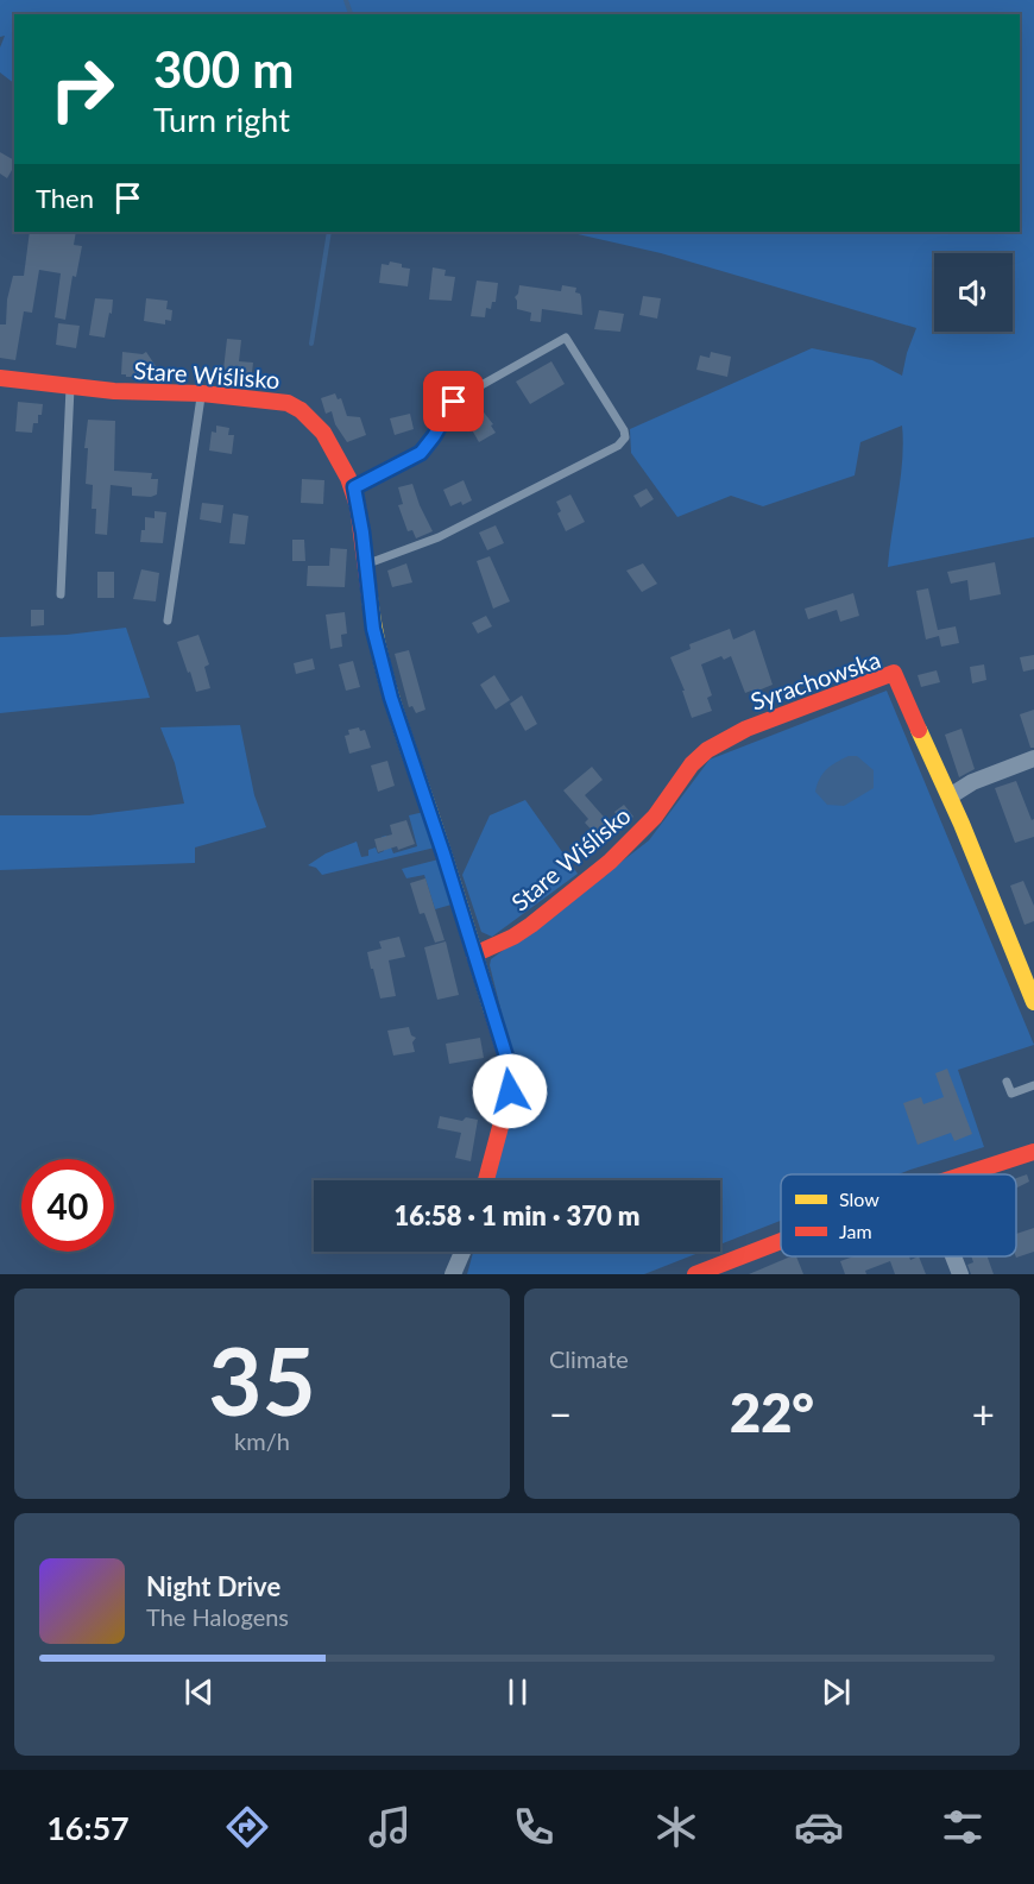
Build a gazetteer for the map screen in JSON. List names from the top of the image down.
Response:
{
  "streets": {
    "street": ["Stare Wiślisko", "Syrachowska"]
  },
  "crossings": [
    ["Stare Wiślisko", "Syrachowska"]
  ],
  "legend": ["Slow", "Jam"],
  "page": {
    "turn": ["300 m", "Turn right"],
    "then": "Then",
    "limit": "40",
    "trip": "16:58 · 1 min · 370 m",
    "tile": [
      ["35", "km/h"],
      "Climate"
    ],
    "heat": ["−", "22°", "+"],
    "song": ["Night Drive", "The Halogens"],
    "tabs": "16:57"
  }
}
